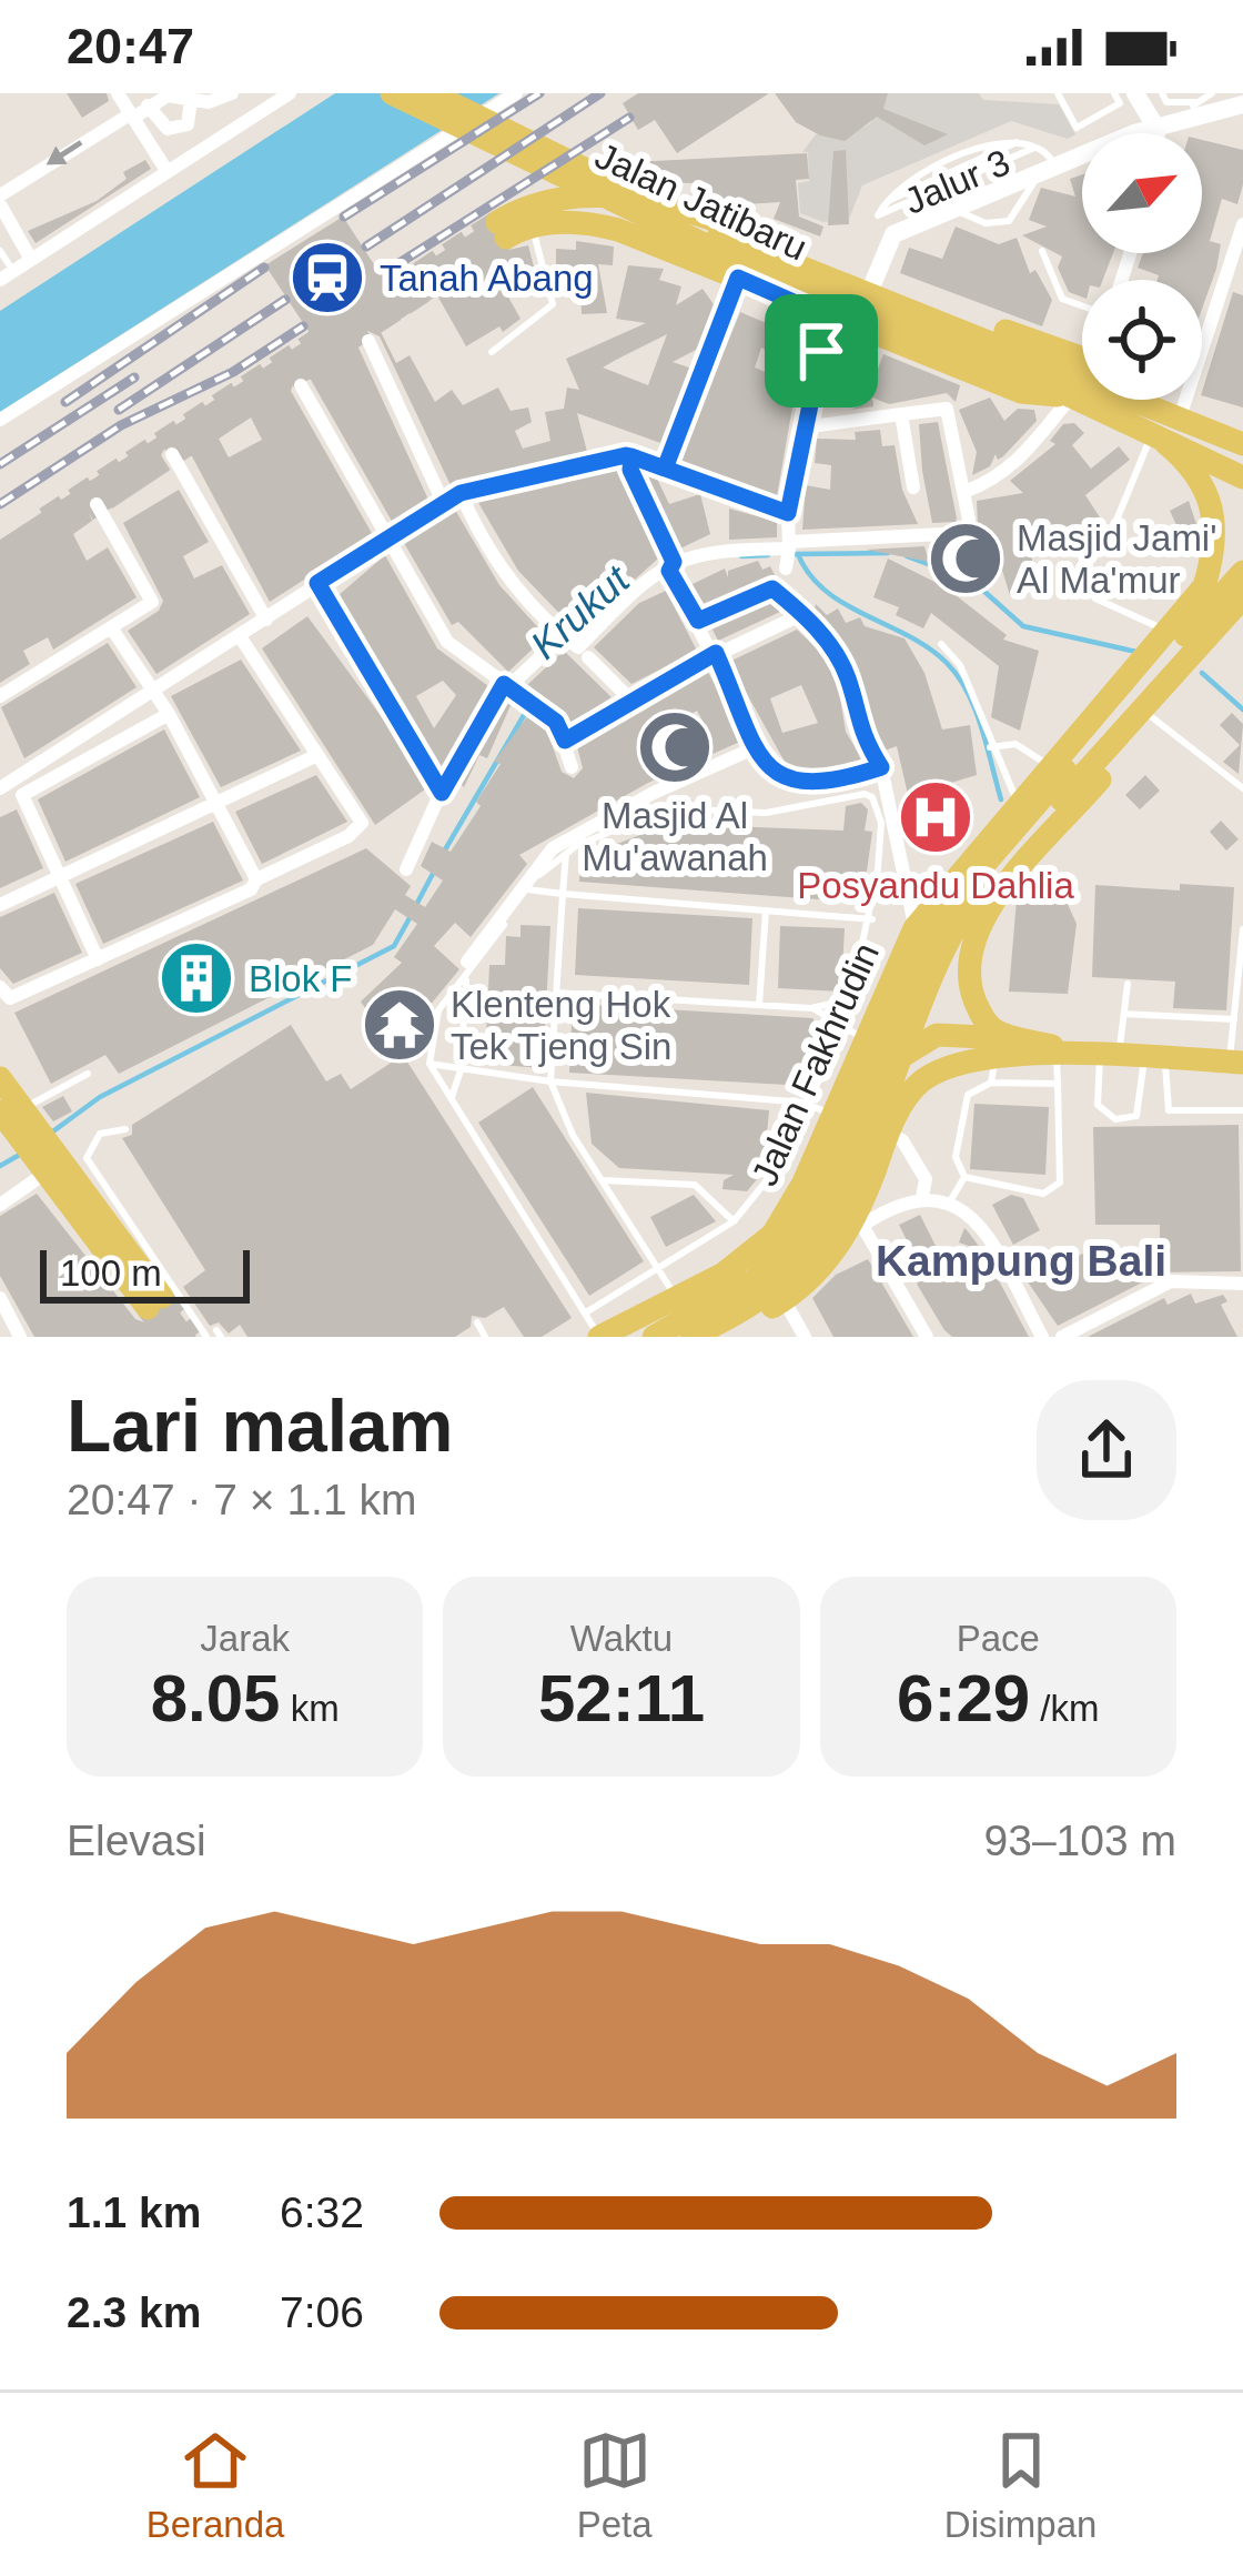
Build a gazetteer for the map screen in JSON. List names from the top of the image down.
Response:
{
  "streets": {
    "main road": ["Jalan Jatibaru", "Jalan Fakhrudin"],
    "lane": ["Jalur 3"]
  },
  "crossings": [
    ["Jalan Jatibaru", "Jalan Fakhrudin"]
  ],
  "districts": ["Kampung Bali"],
  "water": ["Krukut"],
  "places": {
    "station": ["Tanah Abang"],
    "mosque": ["Masjid Jami' Al Ma'mur", "Masjid Al Mu'awanah"],
    "hospital": ["Posyandu Dahlia"],
    "building": ["Blok F"],
    "temple": ["Klenteng Hok Tek Tjeng Sin"]
  },
  "scale_bar": "100 m",
  "north": "top right",
  "page": {
    "status": "20:47",
    "scale": "100 m",
    "heading": ["Lari malam", "20:47 · 7 × 1.1 km"],
    "stats": [
      ["Jarak", "8.05 km"],
      ["Waktu", "52:11"],
      ["Pace", "6:29 /km"]
    ],
    "chart": ["Elevasi", "93–103 m"],
    "list": [
      {
        "name": "1.1 km",
        "note": "6:32"
      },
      {
        "name": "2.3 km",
        "note": "7:06"
      }
    ],
    "tabs": ["Beranda", "Peta", "Disimpan"]
  }
}
